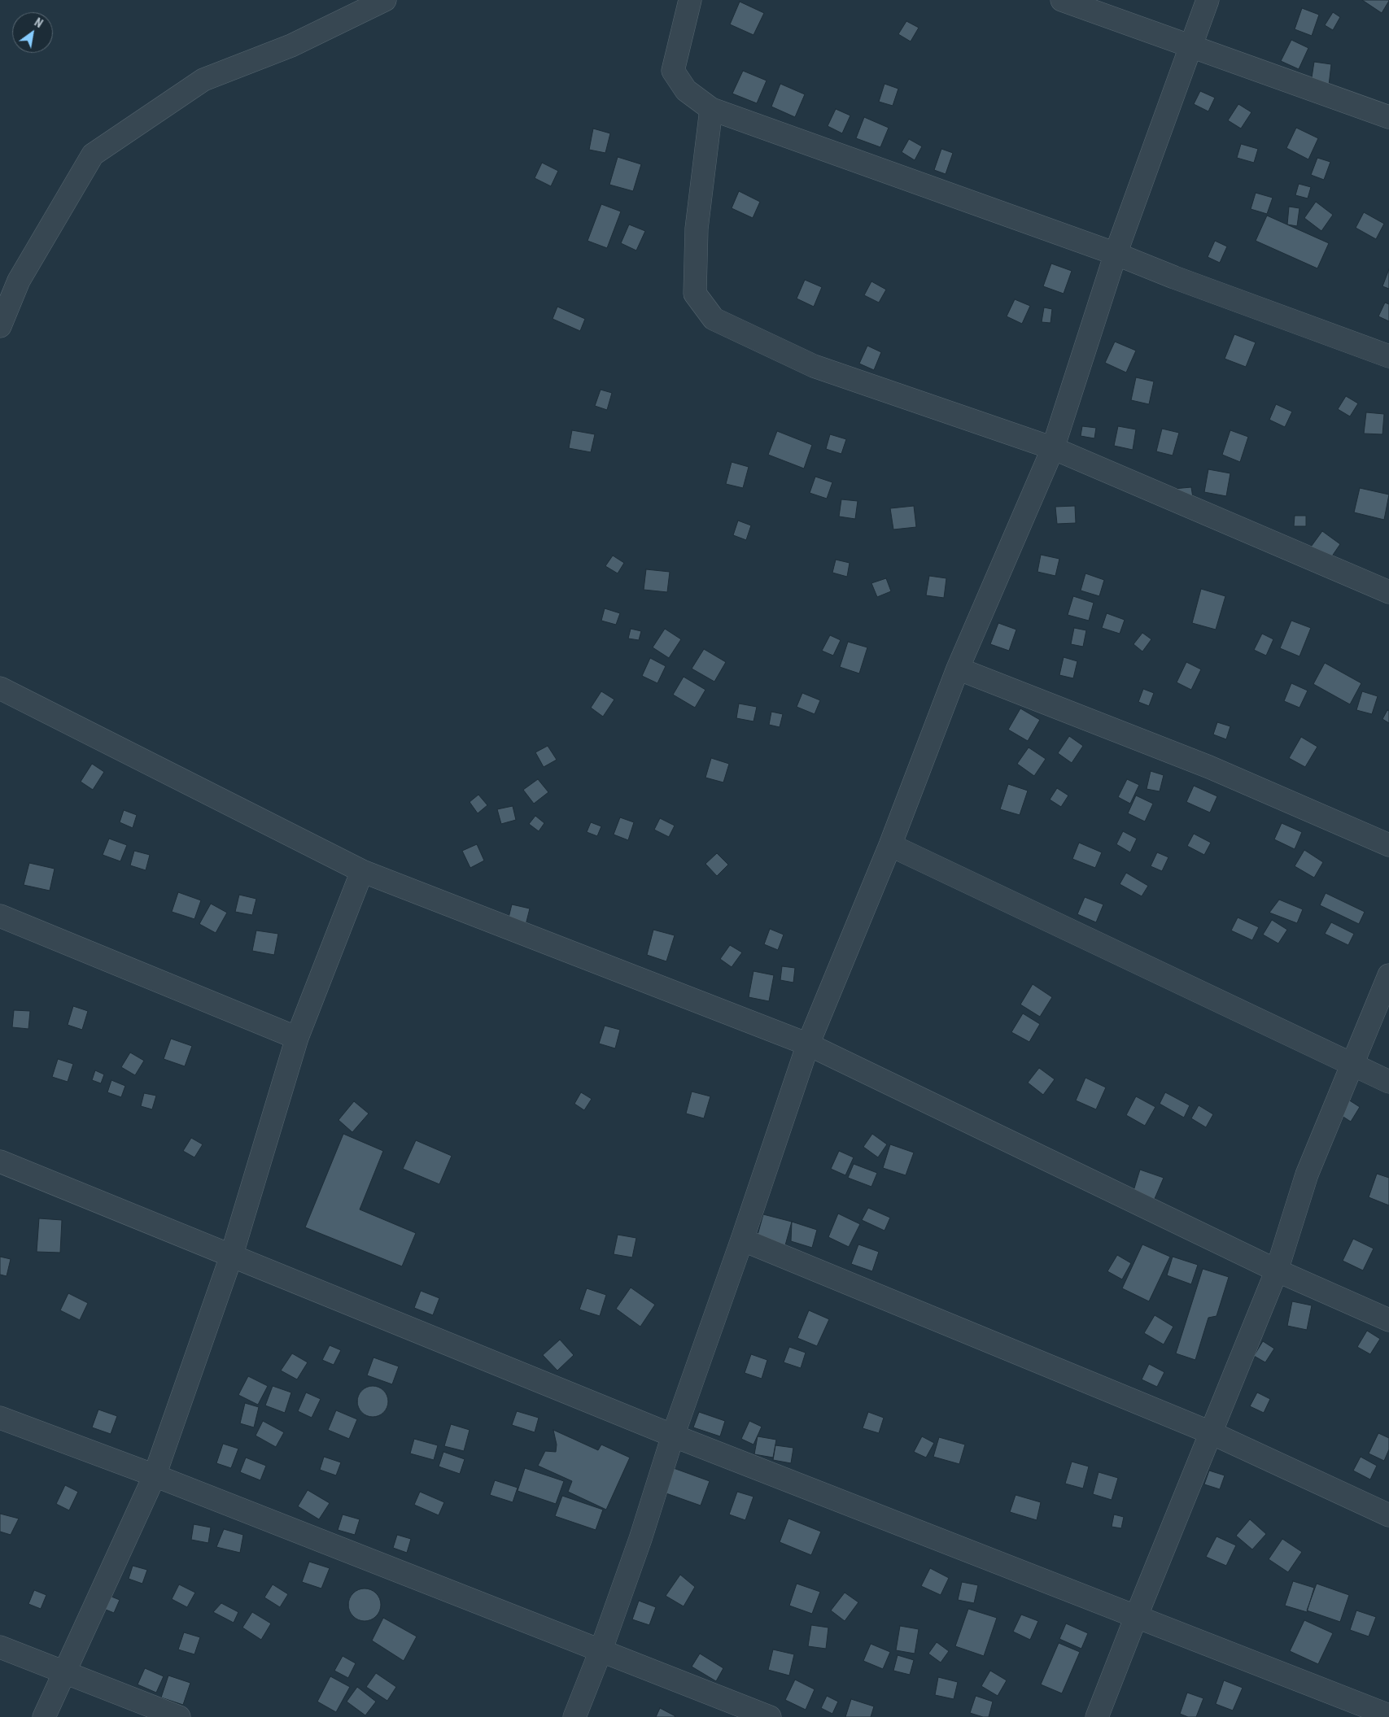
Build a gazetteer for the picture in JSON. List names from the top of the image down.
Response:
{
  "north": "top right"
}
